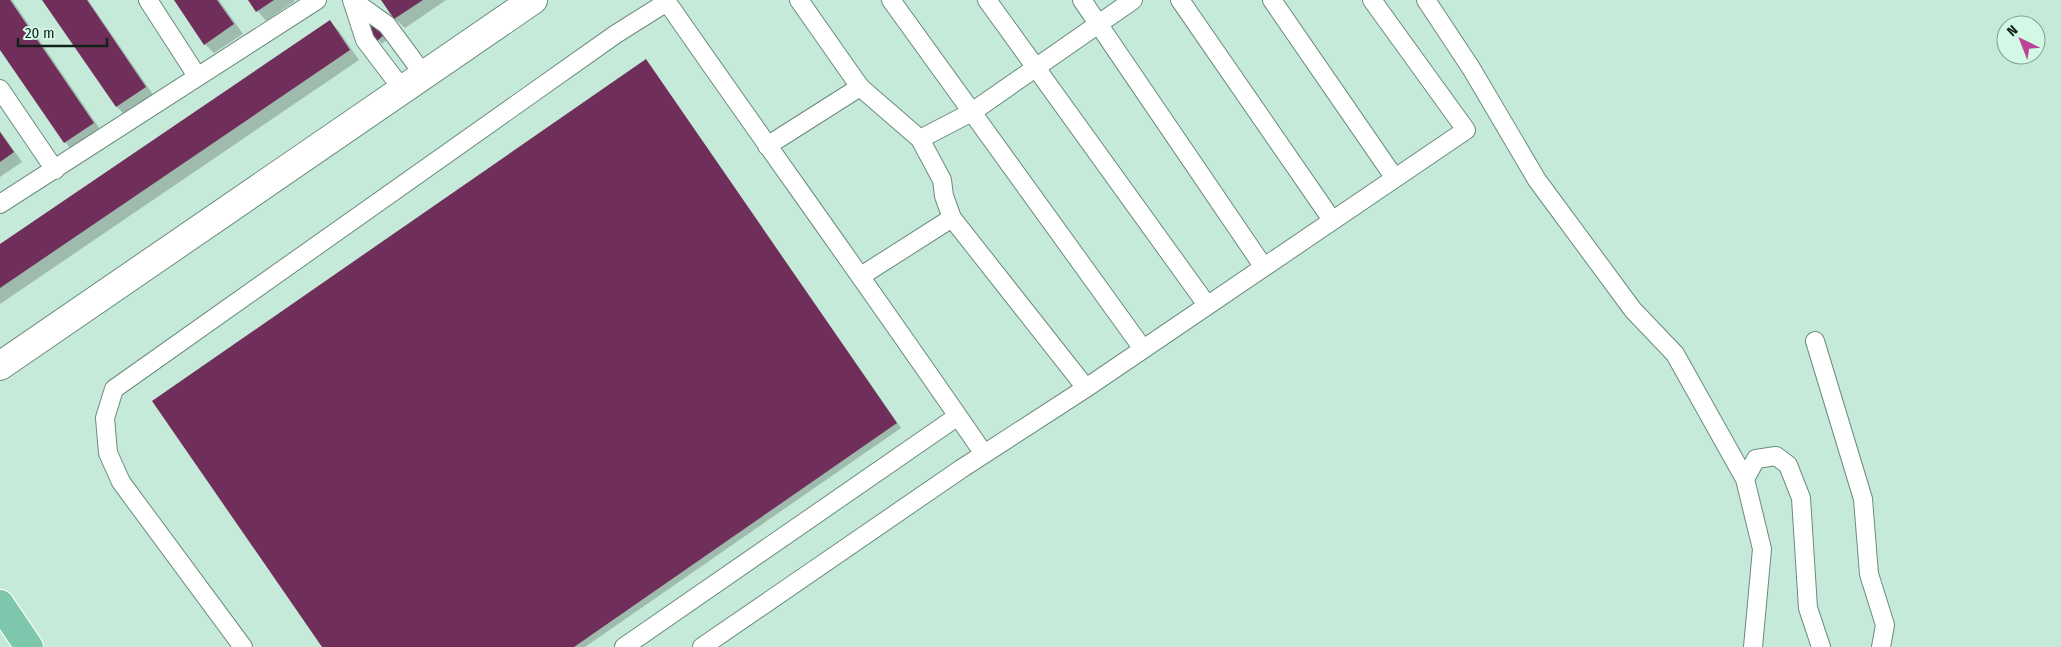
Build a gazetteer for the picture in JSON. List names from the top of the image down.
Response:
{
  "scale_bar": "20 m",
  "north": "top left"
}
